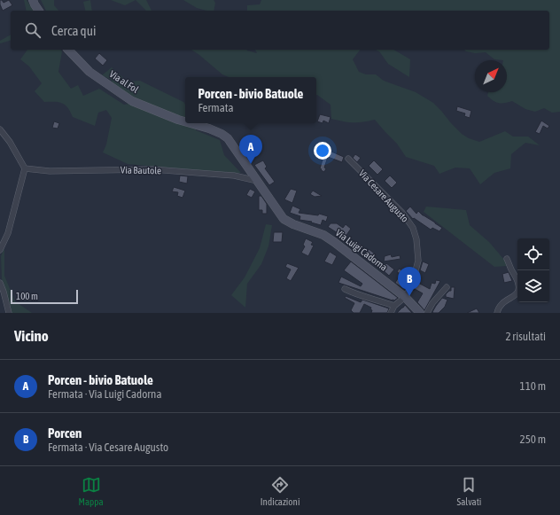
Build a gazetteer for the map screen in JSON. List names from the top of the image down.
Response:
{
  "streets": {
    "street": [
      "Via al Fol",
      "Via Bautole",
      "Via Cesare Augusto",
      "Via Luigi Cadorna"
    ]
  },
  "crossings": [
    ["Via al Fol", "Via Luigi Cadorna"],
    ["Via Bautole", "Via Luigi Cadorna"],
    ["Via Cesare Augusto", "Via Luigi Cadorna"]
  ],
  "scale_bar": "100 m",
  "north": "top right",
  "page": {
    "search": "Cerca qui",
    "popup": ["Porcen - bivio Batuole", "Fermata"],
    "pins": ["A", "B"],
    "scale": "100 m",
    "heading": ["Vicino", "2 risultati"],
    "list": [
      {
        "mark": "A",
        "name": "Porcen - bivio Batuole",
        "note": "Fermata · Via Luigi Cadorna",
        "value": "110 m"
      },
      {
        "mark": "B",
        "name": "Porcen",
        "note": "Fermata · Via Cesare Augusto",
        "value": "250 m"
      }
    ],
    "nav": ["Mappa", "Indicazioni", "Salvati"]
  }
}
